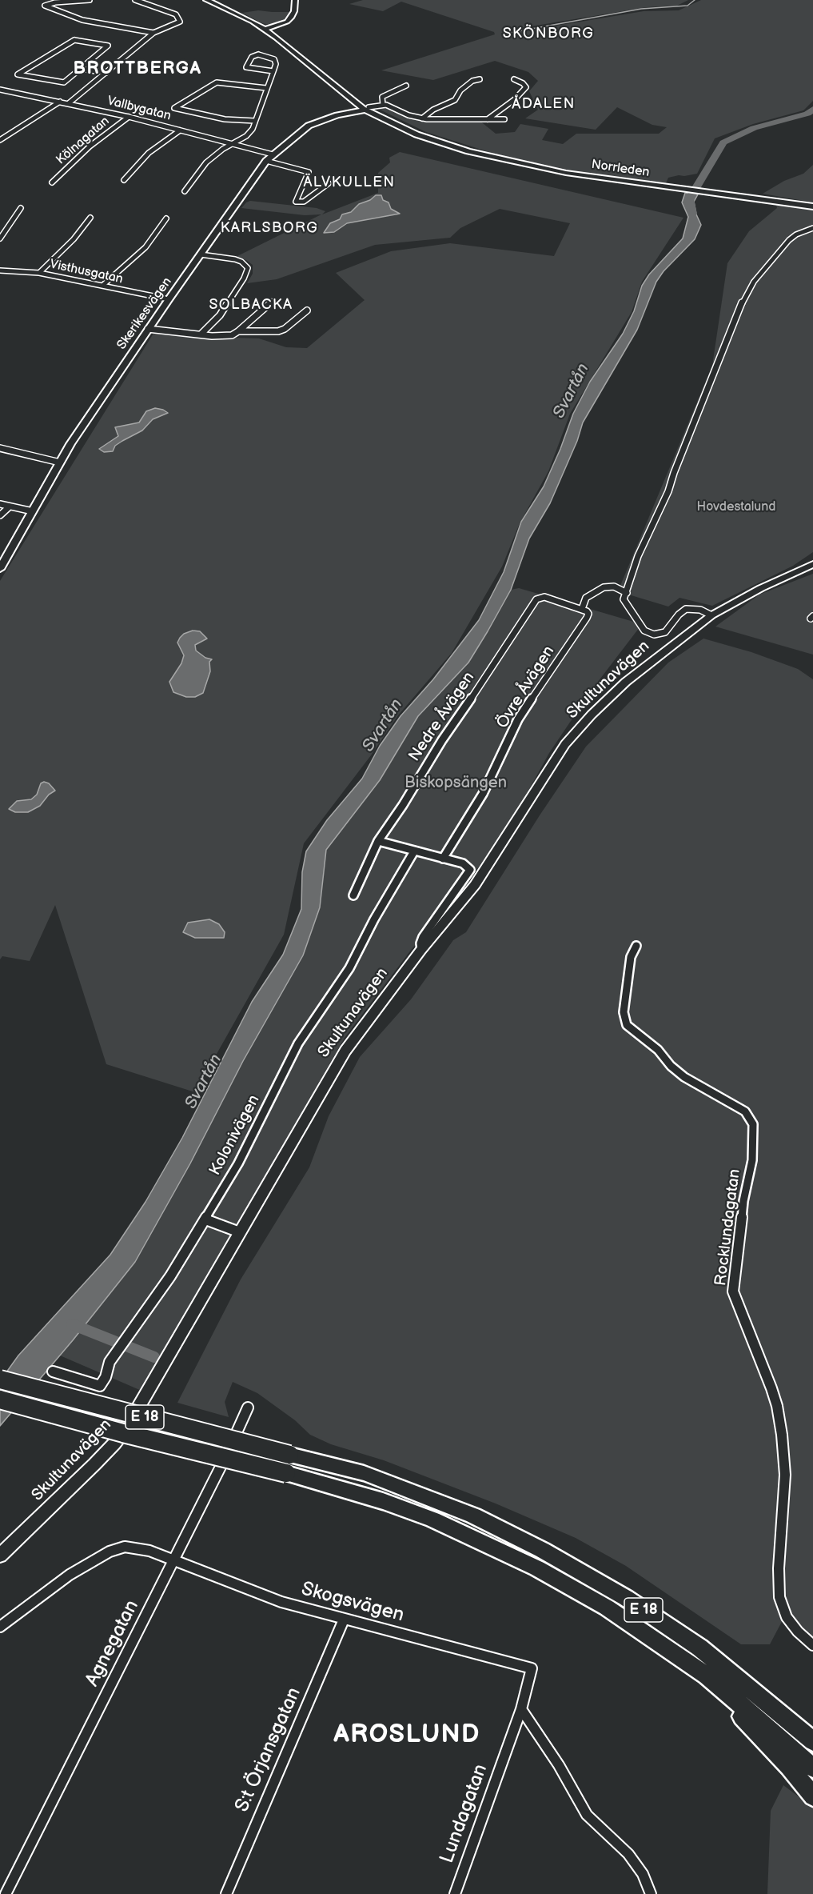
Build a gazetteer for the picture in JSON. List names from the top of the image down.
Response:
{
  "streets": {
    "highway": ["E 18"],
    "street": [
      "Vallbygatan",
      "Kölnagatan",
      "Norrleden",
      "Visthusgatan",
      "Skerikesvägen",
      "Skultunavägen",
      "Övre Åvägen",
      "Nedre Åvägen",
      "Kolonivägen",
      "Rocklundagatan",
      "Skogsvägen",
      "Agnegatan",
      "S:t Örjansgatan",
      "Lundagatan"
    ]
  },
  "crossings": [
    ["Vallbygatan", "Kölnagatan"],
    ["Vallbygatan", "Skerikesvägen"],
    ["Norrleden", "Skerikesvägen"],
    ["Visthusgatan", "Skerikesvägen"],
    ["Övre Åvägen", "Nedre Åvägen"],
    ["Skogsvägen", "Agnegatan"],
    ["Skogsvägen", "S:t Örjansgatan"],
    ["Skogsvägen", "Lundagatan"]
  ],
  "districts": [
    "SKÖNBORG",
    "BROTTBERGA",
    "ÅDALEN",
    "ÄLVKULLEN",
    "KARLSBORG",
    "SOLBACKA",
    "AROSLUND"
  ],
  "water": ["Svartån"],
  "parks": ["Hovdestalund", "Biskopsängen"]
}
